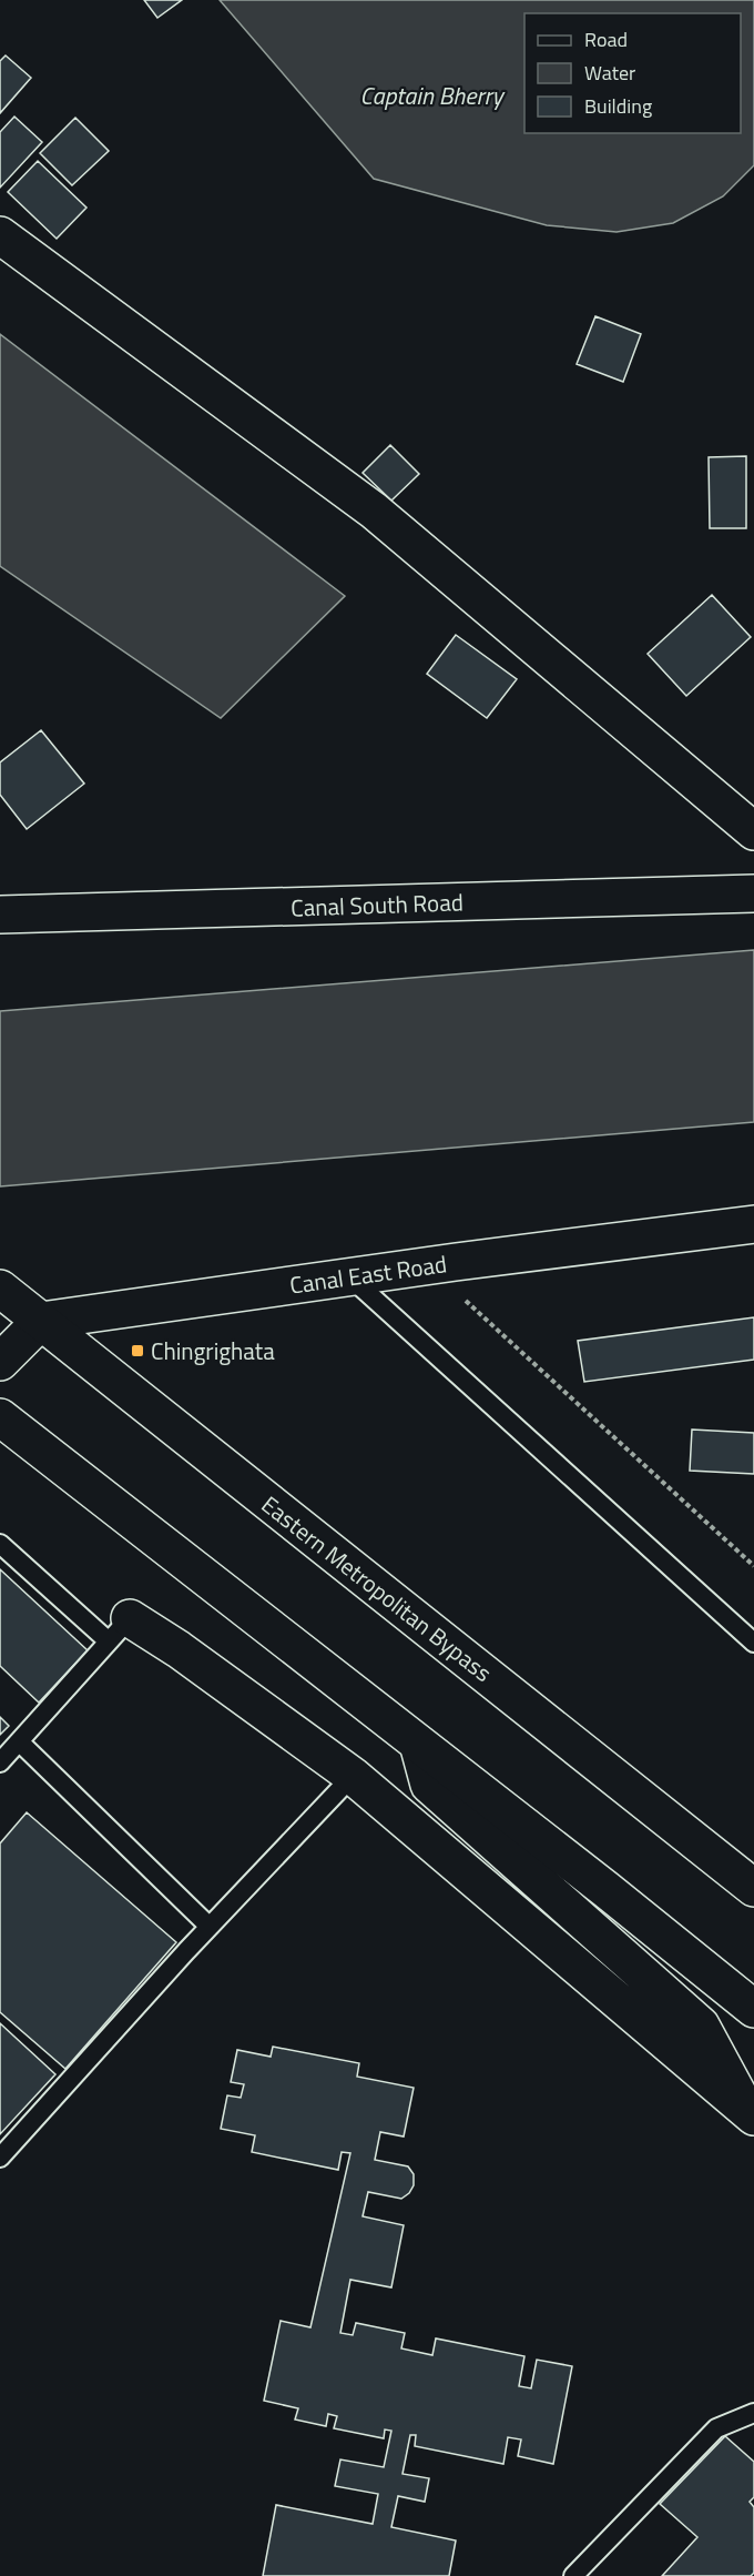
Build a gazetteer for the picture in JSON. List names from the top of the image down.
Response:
{
  "streets": {
    "street": ["Canal South Road", "Canal East Road", "Eastern Metropolitan Bypass"]
  },
  "crossings": [
    ["Canal East Road", "Eastern Metropolitan Bypass"]
  ],
  "water": ["Captain Bherry"],
  "places": {
    "transit": ["Chingrighata"]
  },
  "legend": ["Road", "Water", "Building"]
}
